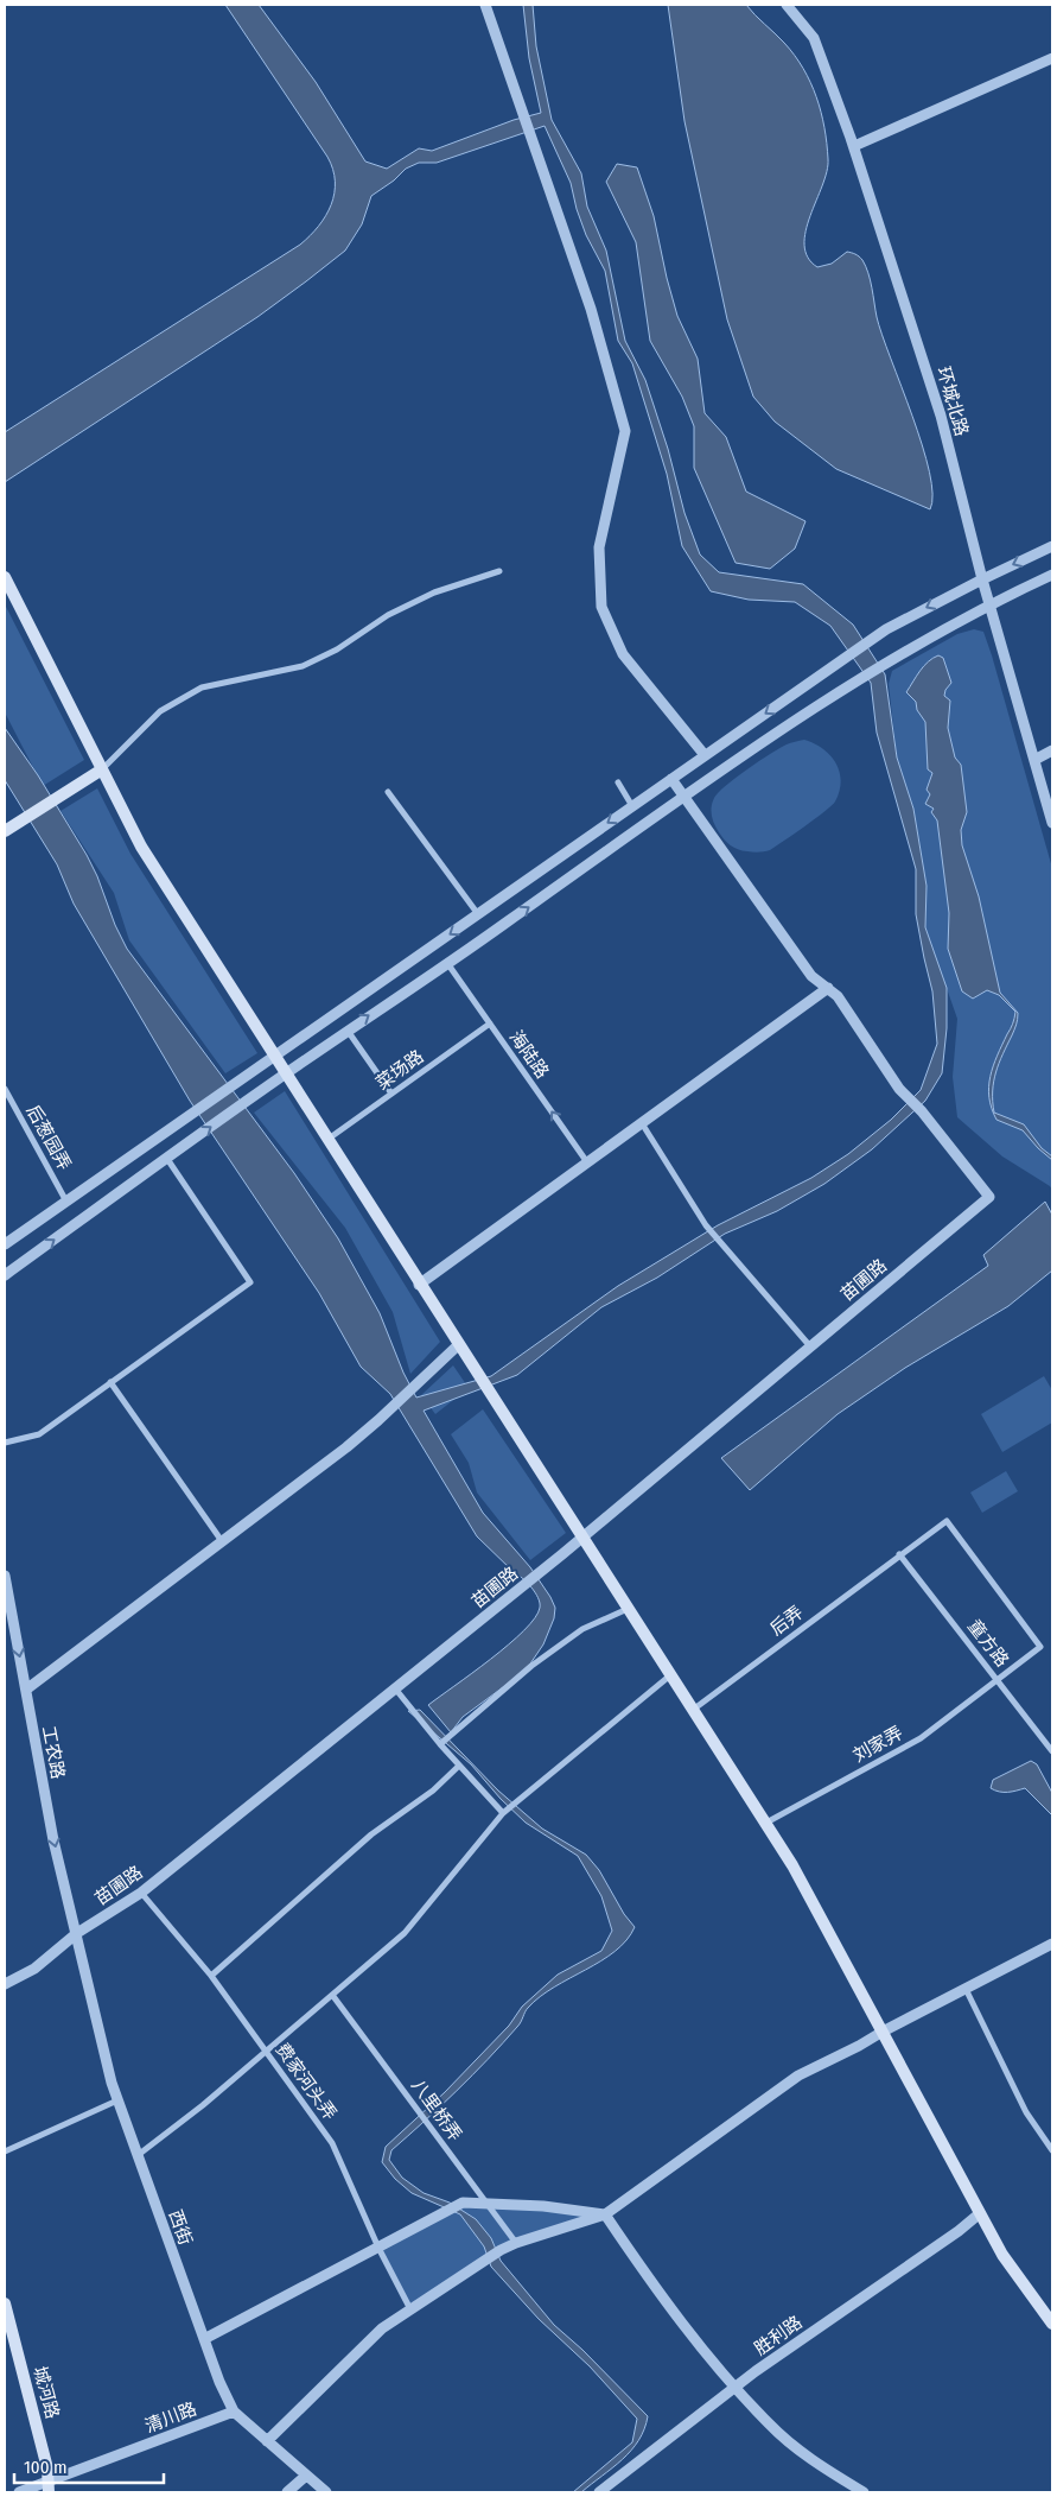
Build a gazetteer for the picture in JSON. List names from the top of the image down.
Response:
{
  "streets": {
    "main road": ["城河路"],
    "street": [
      "环城北路",
      "海陆路",
      "菜场路",
      "后葱园弄",
      "苗圃路",
      "后弄",
      "童方路",
      "刘家弄",
      "工农路",
      "费家河头弄",
      "八里桥弄",
      "西街",
      "胜利路",
      "清川路"
    ]
  },
  "crossings": [
    ["海陆路", "菜场路"],
    ["苗圃路", "工农路"],
    ["苗圃路", "费家河头弄"],
    ["苗圃路", "西街"],
    ["后弄", "童方路"],
    ["后弄", "刘家弄"],
    ["童方路", "刘家弄"],
    ["工农路", "西街"],
    ["西街", "清川路"],
    ["城河路", "清川路"]
  ],
  "one_way": ["海陆路", "工农路"],
  "scale_bar": "100 m"
}
